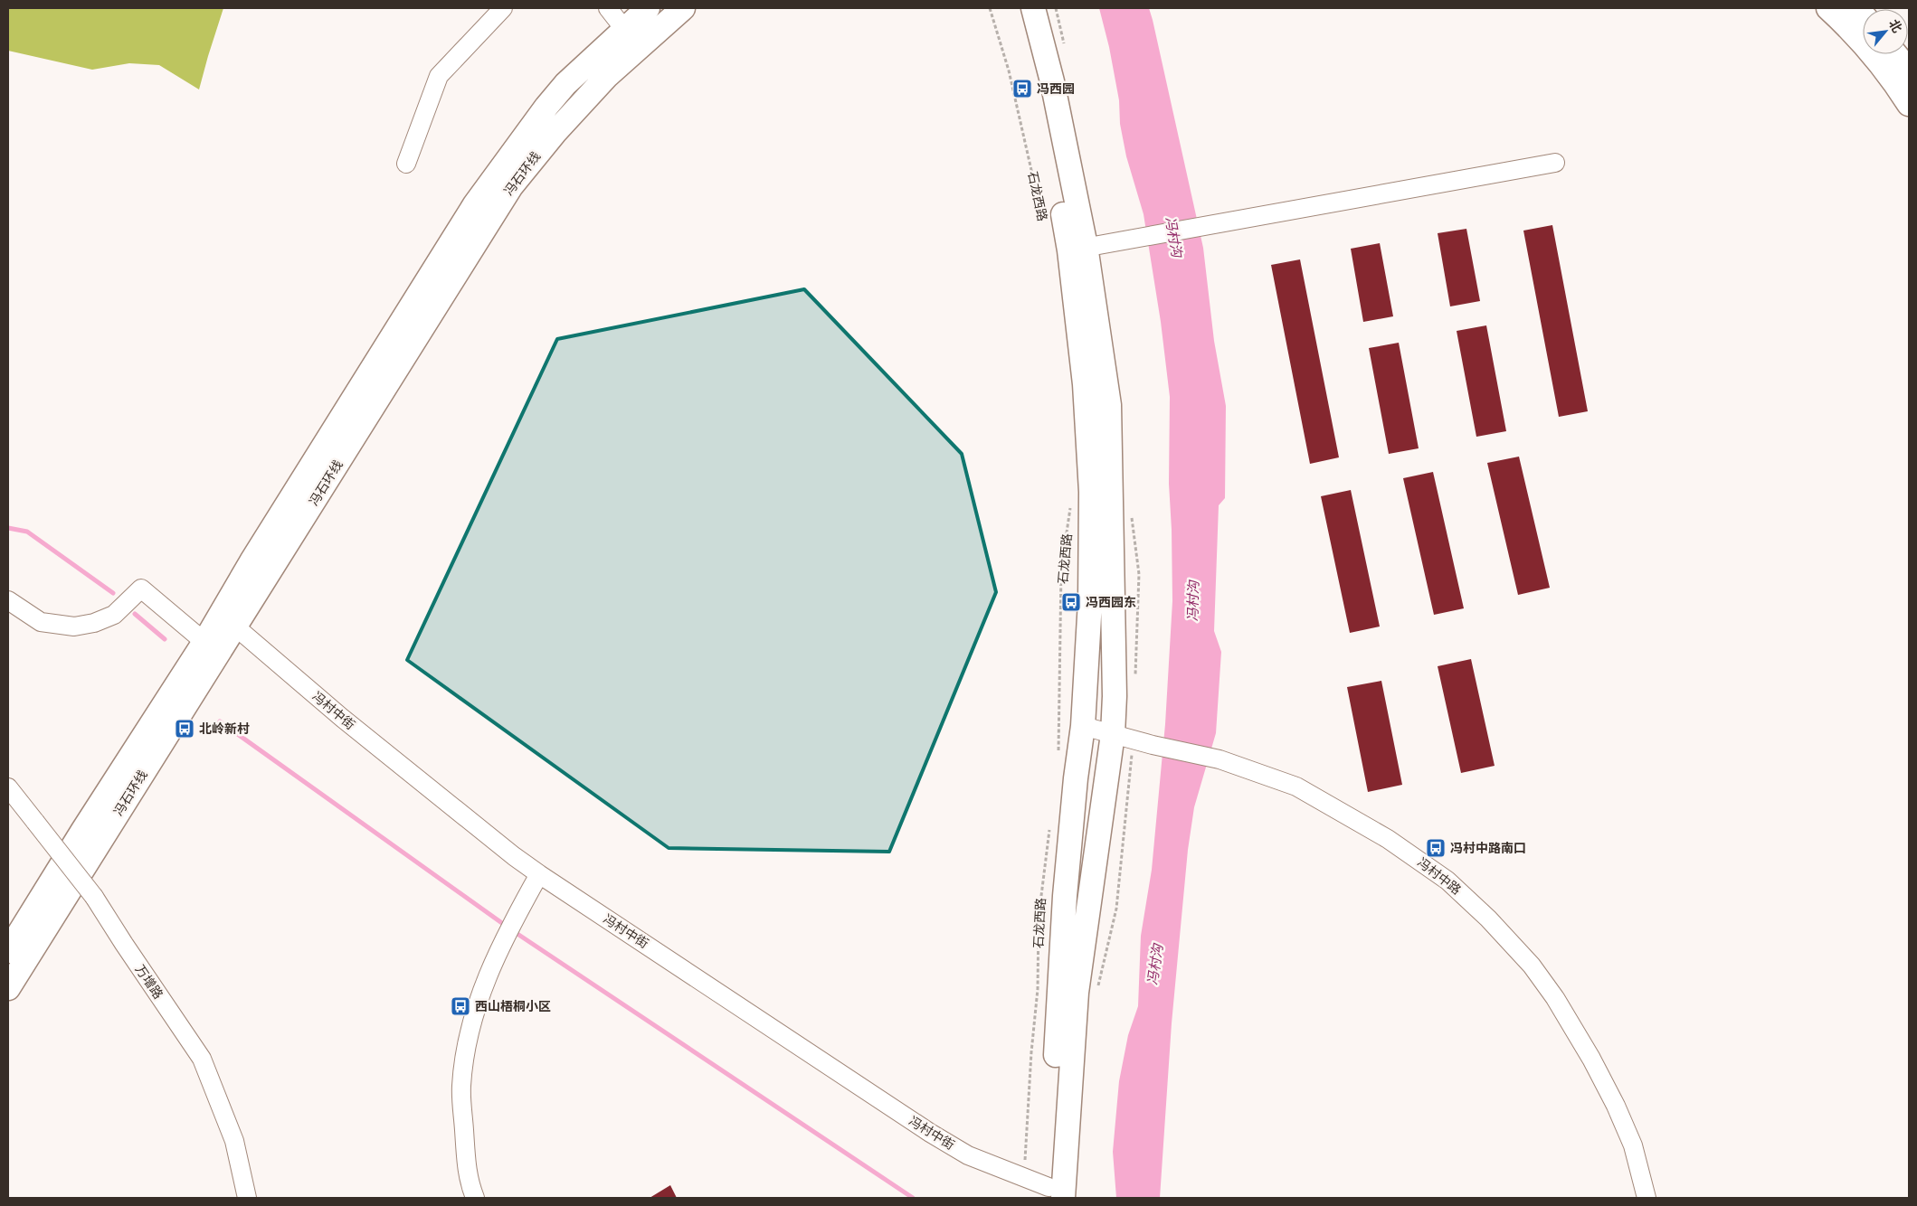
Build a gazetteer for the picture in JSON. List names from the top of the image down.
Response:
{
  "streets": {
    "main road": ["冯石环线", "石龙西路"],
    "street": ["冯村中街", "冯村中路", "万增路"]
  },
  "crossings": [
    ["冯石环线", "冯村中街"],
    ["石龙西路", "冯村中街"],
    ["石龙西路", "冯村中路"]
  ],
  "water": ["冯村沟"],
  "places": {
    "bus stop": [
      "冯西园",
      "冯西园东",
      "北岭新村",
      "冯村中路南口",
      "西山梧桐小区"
    ]
  },
  "north": "top right"
}
